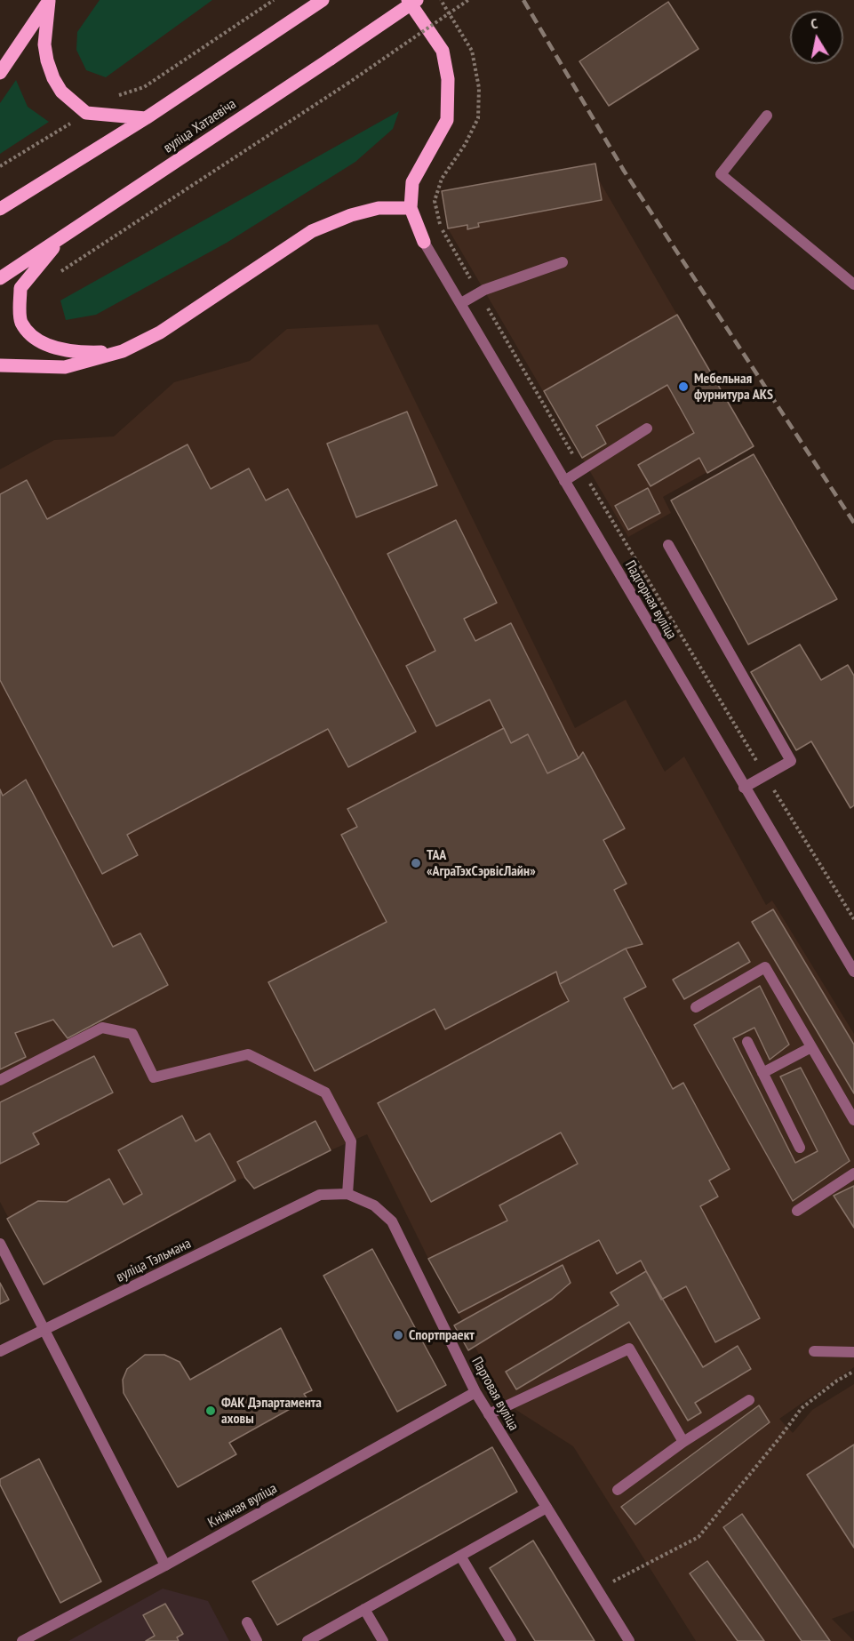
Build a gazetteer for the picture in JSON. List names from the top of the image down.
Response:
{
  "streets": {
    "main road": ["вуліца Хатаевіча"],
    "street": [
      "Падгорная вуліца",
      "вуліца Тэльмана",
      "Партовая вуліца",
      "Кніжная вуліца"
    ]
  },
  "crossings": [
    ["вуліца Тэльмана", "Партовая вуліца"],
    ["Партовая вуліца", "Кніжная вуліца"]
  ],
  "places": [
    "Мебельная фурнитура AKS",
    "ТАА «АграТэхСэрвісЛайн»",
    "Спортпраект",
    "ФАК Дэпартамента аховы"
  ],
  "north": "top"
}
